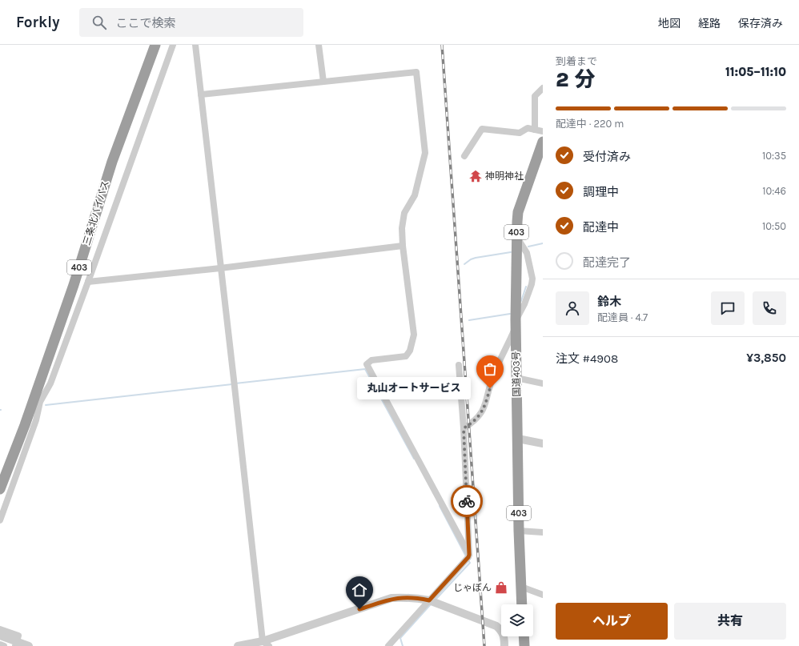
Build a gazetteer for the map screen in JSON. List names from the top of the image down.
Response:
{
  "streets": {
    "highway": ["三条北バイパス", "403", "国道403号"]
  },
  "places": {
    "temple": ["神明神社"],
    "other": ["丸山オートサービス"],
    "shop": ["じゃぼん"]
  },
  "page": {
    "header": "Forkly",
    "search": "ここで検索",
    "nav": ["地図", "経路", "保存済み"],
    "heading": ["2 分", "到着まで", "11:05–11:10"],
    "panel": [
      "鈴木",
      "配達員 · 4.7",
      "注文 #4908",
      "¥3,850"
    ],
    "bar": "配達中 · 220 m",
    "list": [
      ["受付済み", "10:35"],
      ["調理中", "10:46"],
      ["配達中", "10:50"],
      "配達完了"
    ],
    "bubble": "丸山オートサービス",
    "buttons": ["ヘルプ", "共有"]
  }
}
